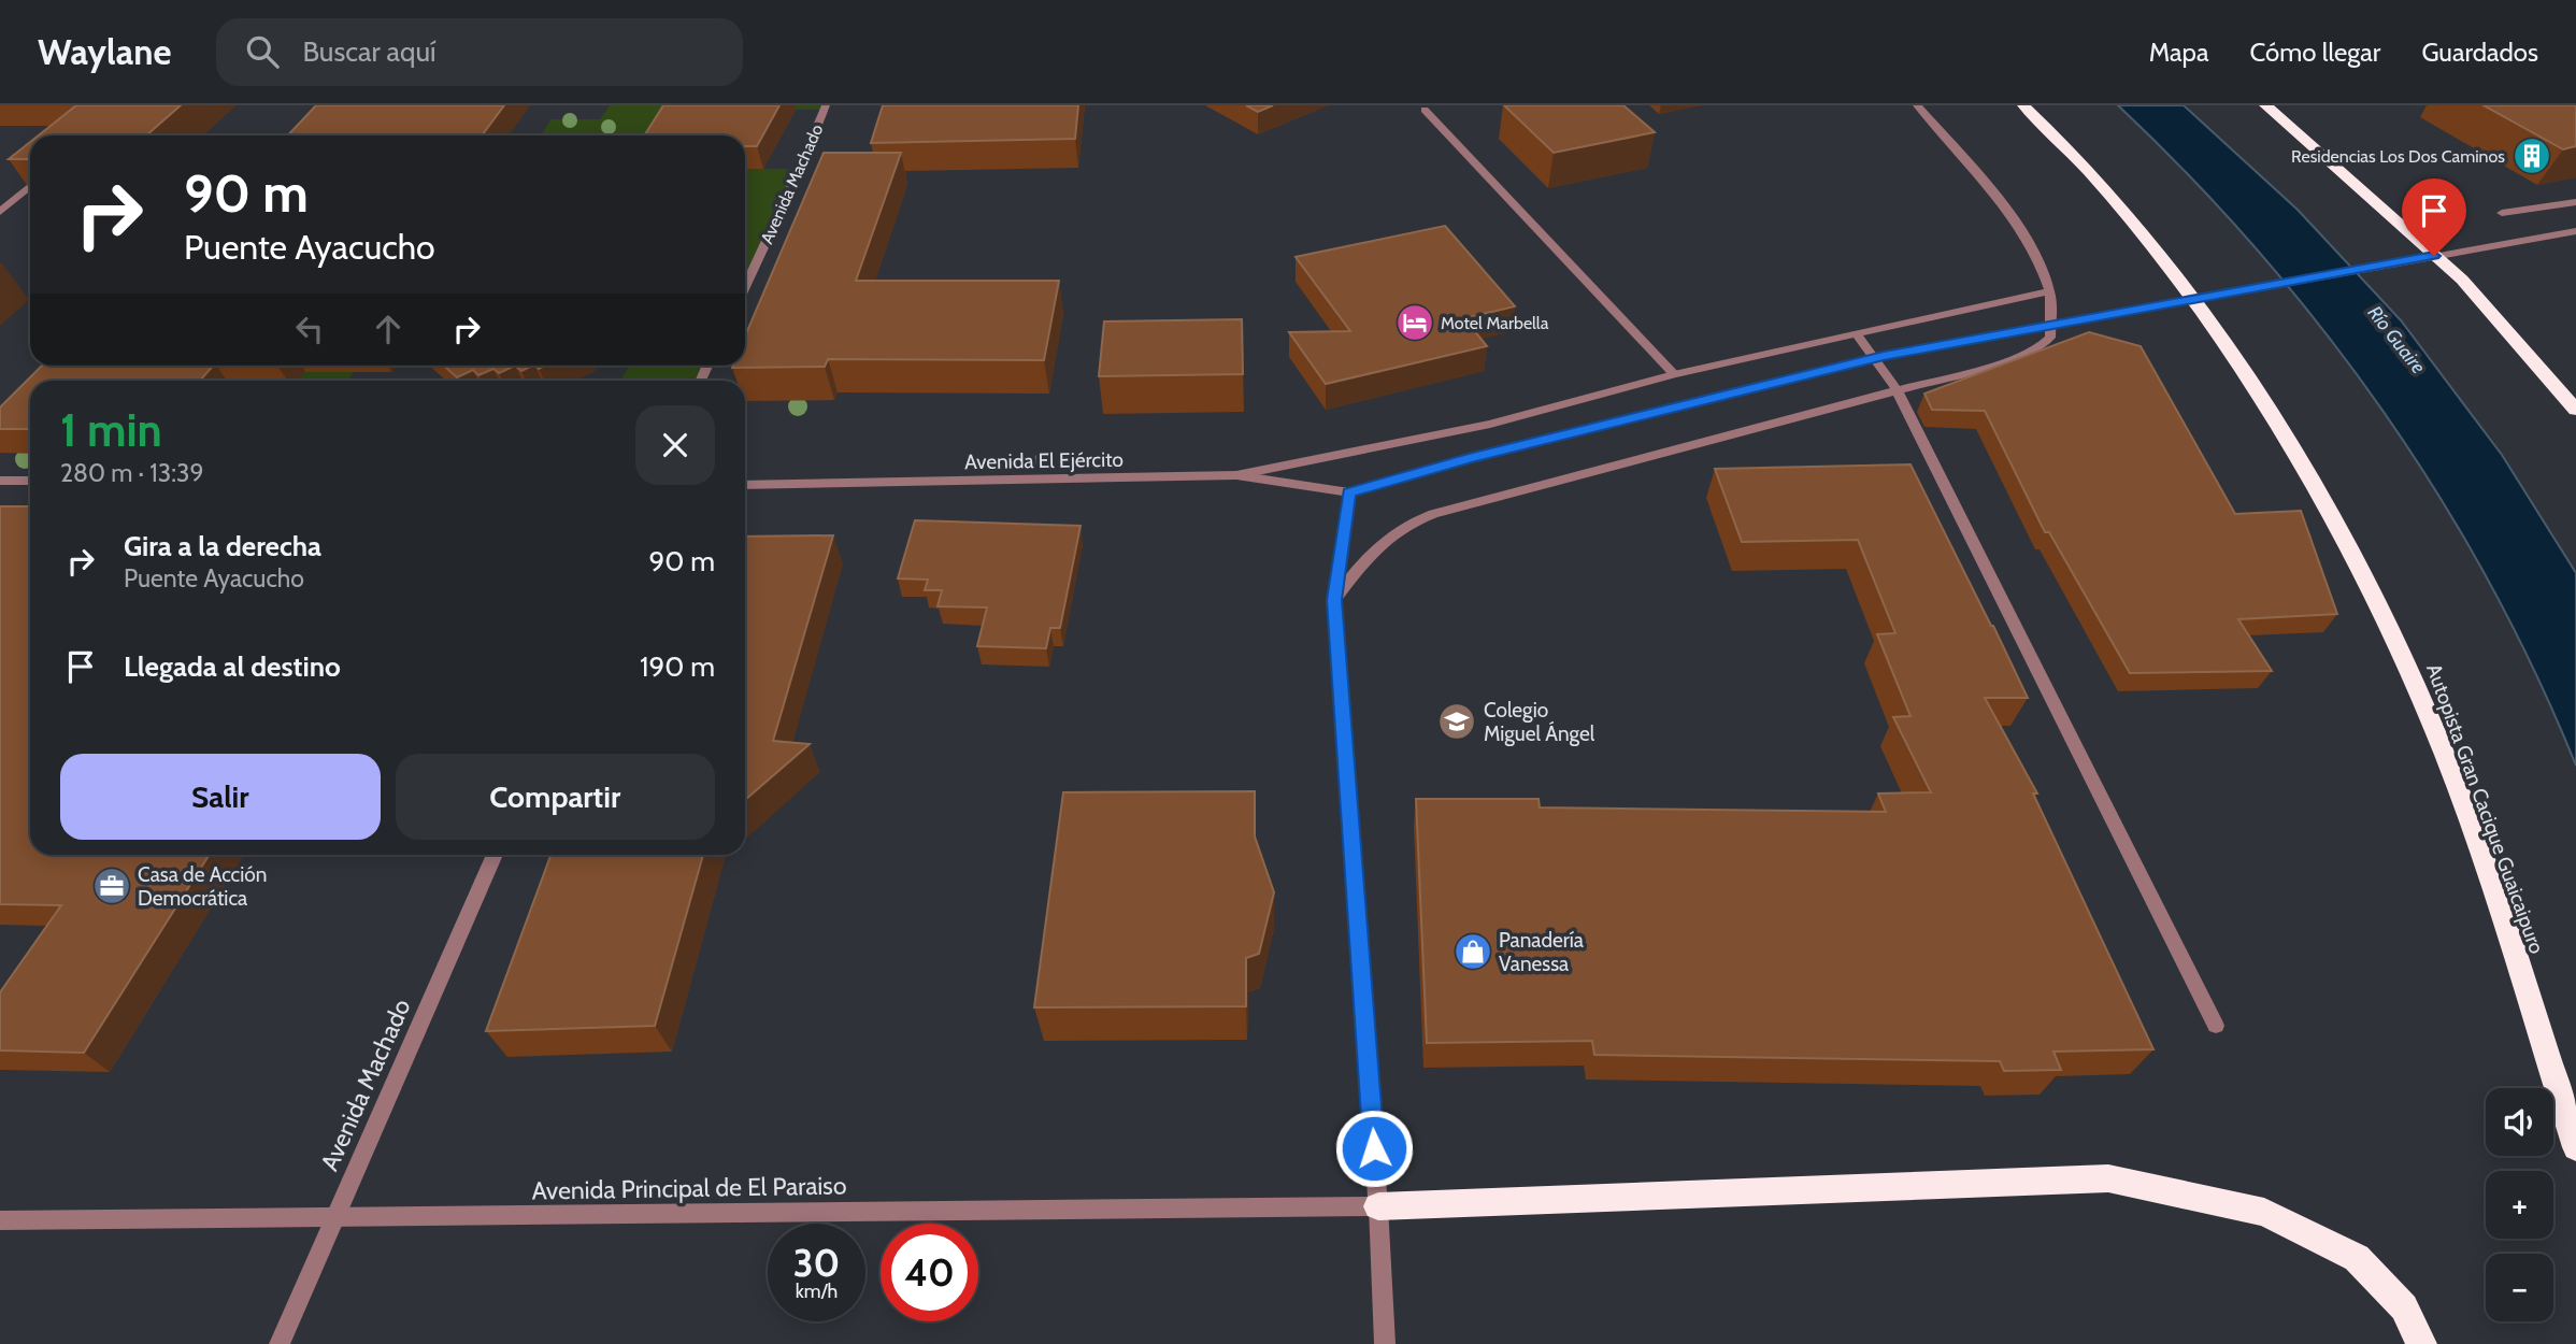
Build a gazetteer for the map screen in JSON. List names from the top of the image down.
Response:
{
  "streets": {
    "highway": ["Autopista Gran Cacique Guaicaipuro"],
    "street": ["Avenida Machado", "Avenida El Ejército", "Avenida Principal de El Paraiso"]
  },
  "crossings": [
    ["Avenida Machado", "Avenida Principal de El Paraiso"]
  ],
  "water": ["Río Guaire"],
  "places": {
    "building": ["Residencias Los Dos Caminos"],
    "hotel": ["Motel Marbella"],
    "school or university": ["Colegio Miguel Ángel"],
    "office": ["Casa de Acción Democrática"],
    "shop": ["Panadería Vanessa"]
  },
  "page": {
    "header": "Waylane",
    "search": "Buscar aquí",
    "nav": ["Mapa", "Cómo llegar", "Guardados"],
    "turn": ["90 m", "Puente Ayacucho"],
    "heading": ["1 min", "280 m · 13:39"],
    "list": [
      {
        "name": "Gira a la derecha",
        "note": "Puente Ayacucho",
        "value": "90 m"
      },
      {
        "name": "Llegada al destino",
        "value": "190 m"
      }
    ],
    "buttons": ["Salir", "Compartir"],
    "map_buttons": ["+", "−"],
    "speed": "30 km/h",
    "limit": "40"
  }
}
